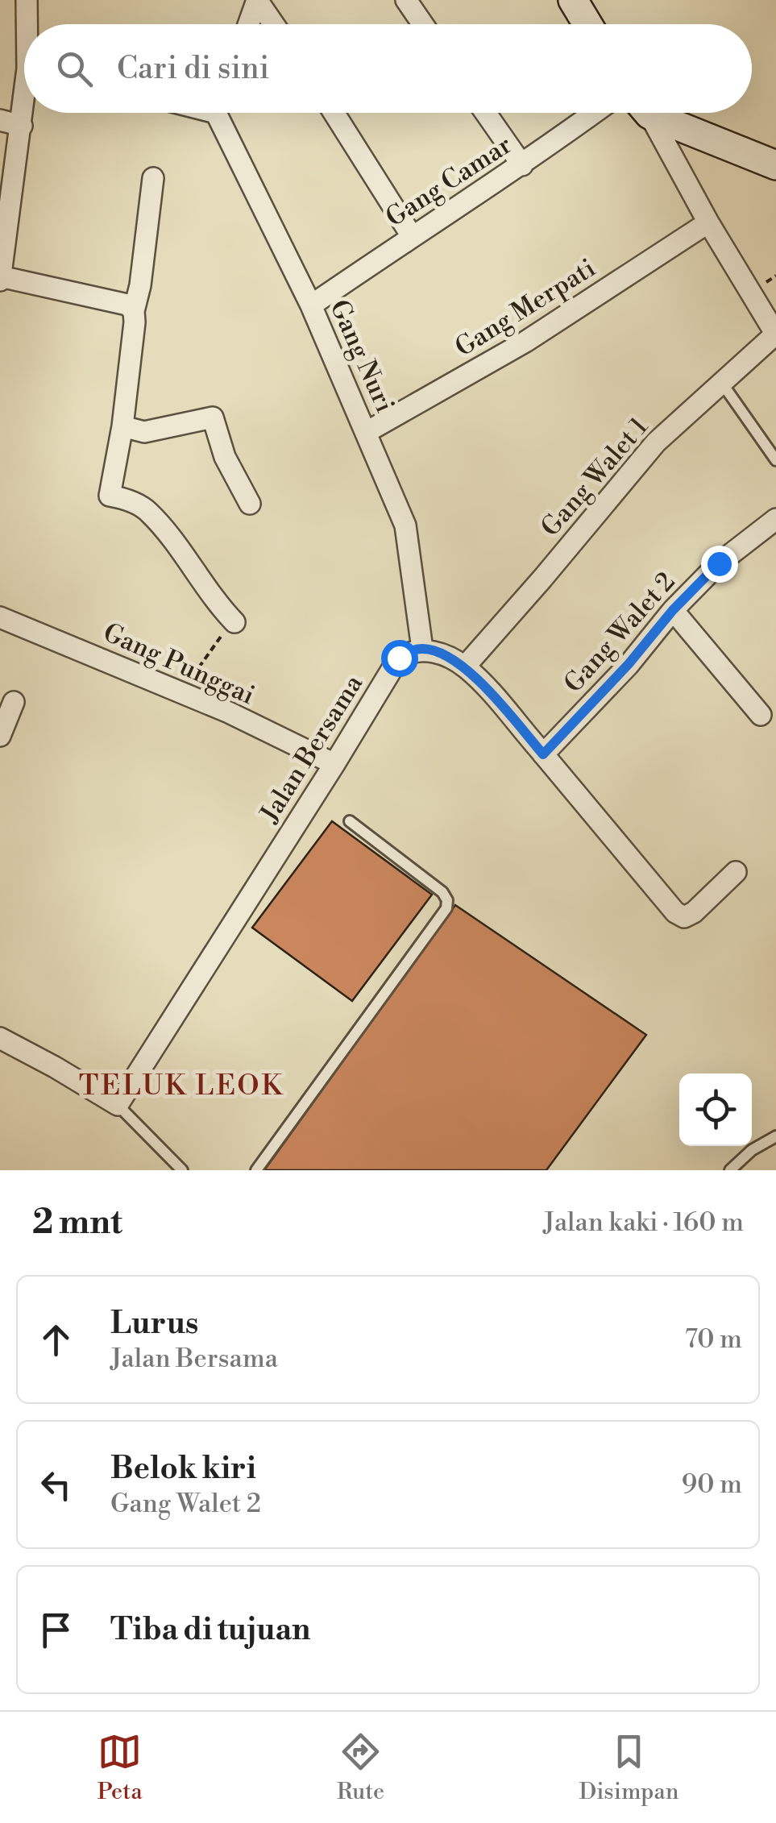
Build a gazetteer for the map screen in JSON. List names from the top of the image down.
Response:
{
  "streets": {
    "street": [
      "Gang Camar",
      "Gang Merpati",
      "Gang Nuri",
      "Gang Walet 1",
      "Gang Walet 2",
      "Gang Punggai",
      "Jalan Bersama"
    ]
  },
  "crossings": [
    ["Gang Camar", "Gang Nuri"],
    ["Gang Merpati", "Gang Nuri"],
    ["Gang Nuri", "Jalan Bersama"],
    ["Gang Punggai", "Jalan Bersama"]
  ],
  "districts": ["TELUK LEOK"],
  "page": {
    "search": "Cari di sini",
    "heading": ["2 mnt", "Jalan kaki · 160 m"],
    "list": [
      ["Lurus", "Jalan Bersama", "70 m"],
      ["Belok kiri", "Gang Walet 2", "90 m"],
      "Tiba di tujuan"
    ],
    "nav": ["Peta", "Rute", "Disimpan"]
  }
}
